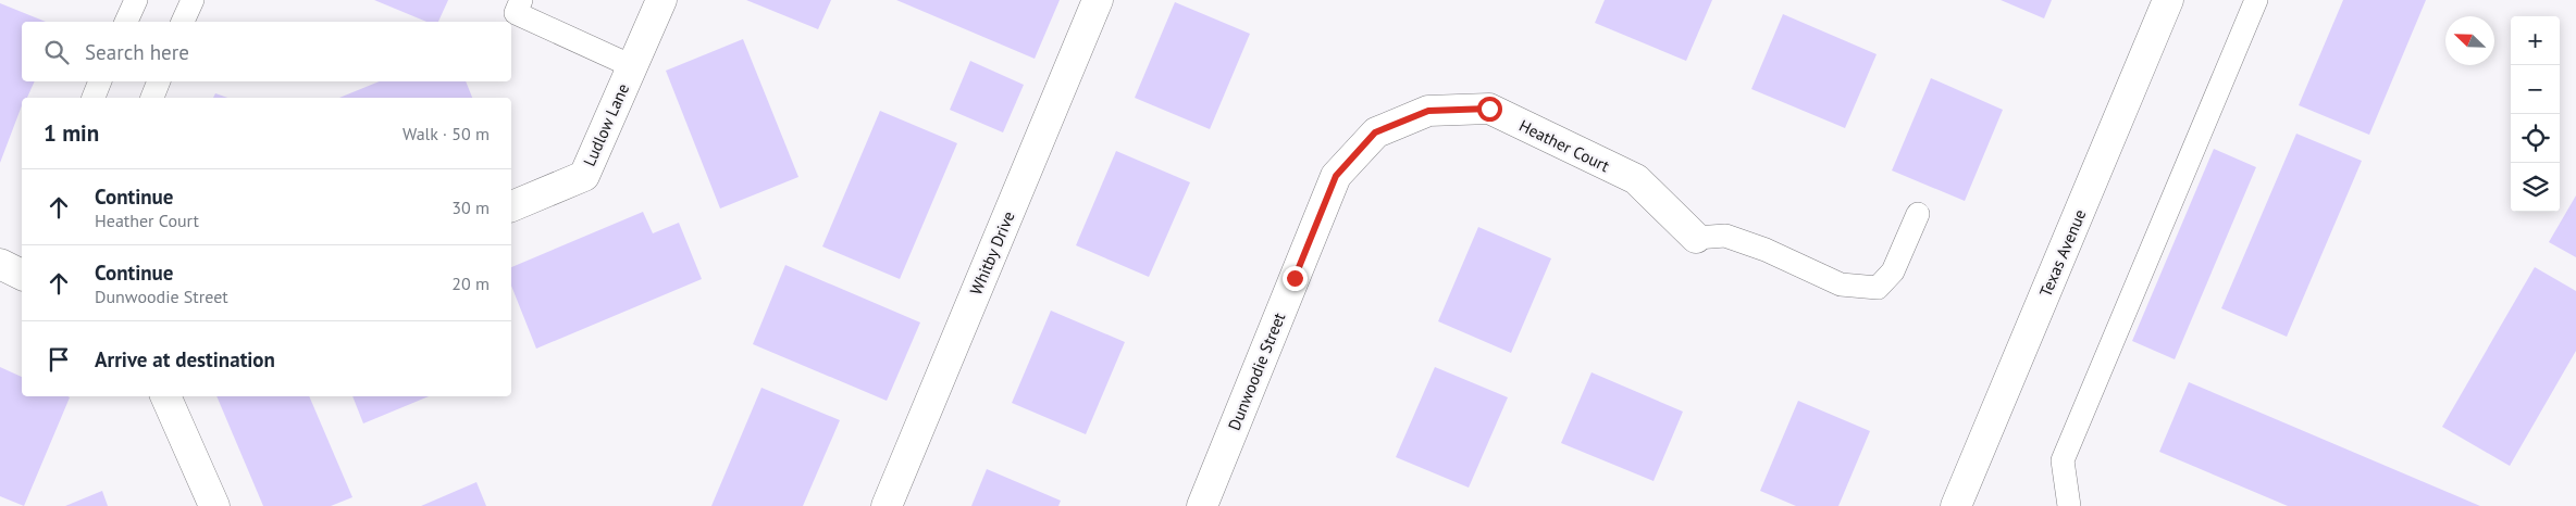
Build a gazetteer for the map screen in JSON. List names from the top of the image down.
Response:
{
  "streets": {
    "street": [
      "Ludlow Lane",
      "Heather Court",
      "Whitby Drive",
      "Texas Avenue",
      "Dunwoodie Street"
    ]
  },
  "crossings": [
    ["Heather Court", "Dunwoodie Street"]
  ],
  "north": "top left",
  "page": {
    "map_buttons": ["+", "−"],
    "search": "Search here",
    "heading": ["1 min", "Walk · 50 m"],
    "list": [
      ["Continue", "Heather Court", "30 m"],
      ["Continue", "Dunwoodie Street", "20 m"],
      "Arrive at destination"
    ]
  }
}
